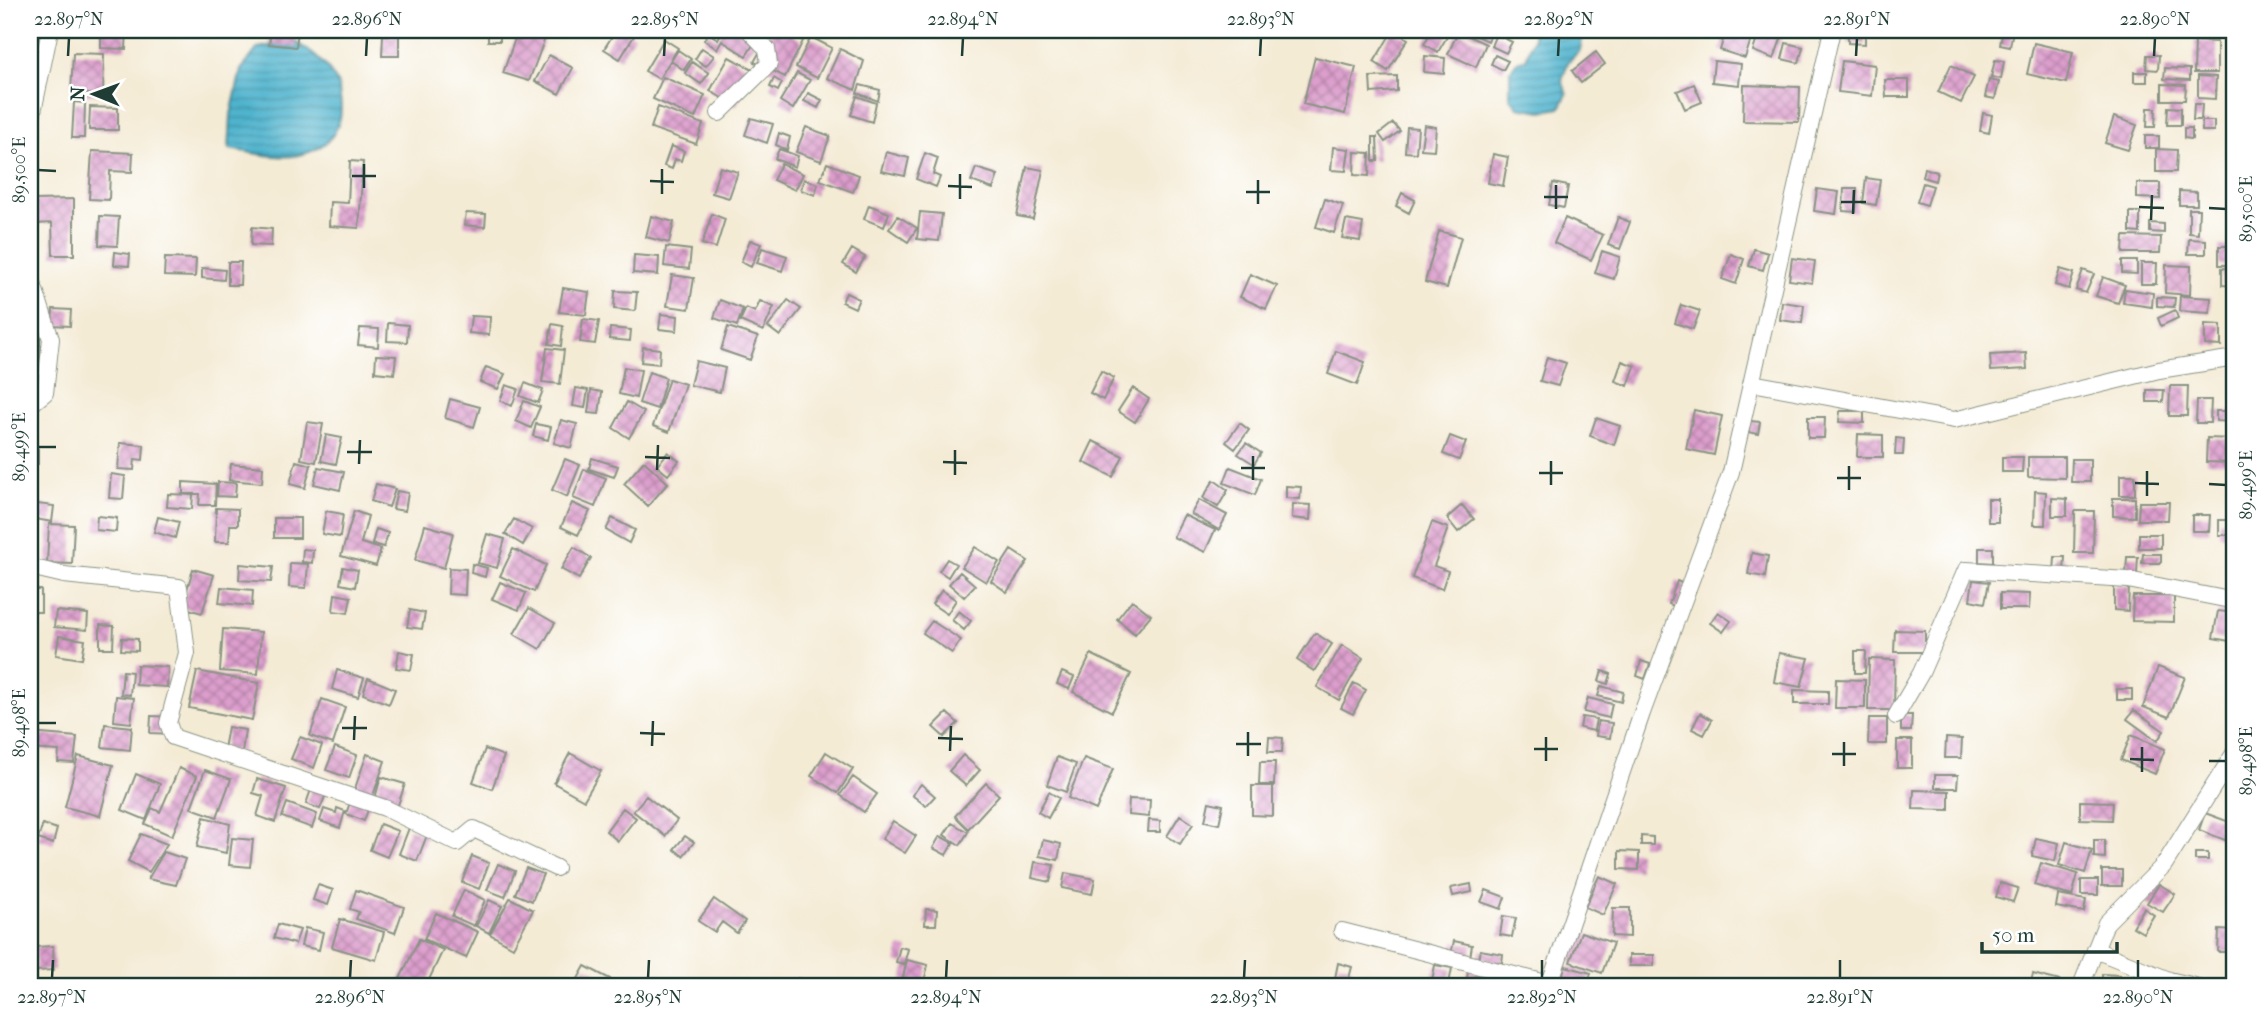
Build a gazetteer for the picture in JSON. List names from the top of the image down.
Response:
{
  "scale_bar": "50 m",
  "north": "left",
  "coordinates": [
    "22.897°N",
    "22.896°N",
    "22.895°N",
    "22.894°N",
    "22.893°N",
    "22.892°N",
    "22.891°N",
    "22.890°N",
    "89.500°E",
    "89.499°E",
    "89.498°E"
  ]
}
